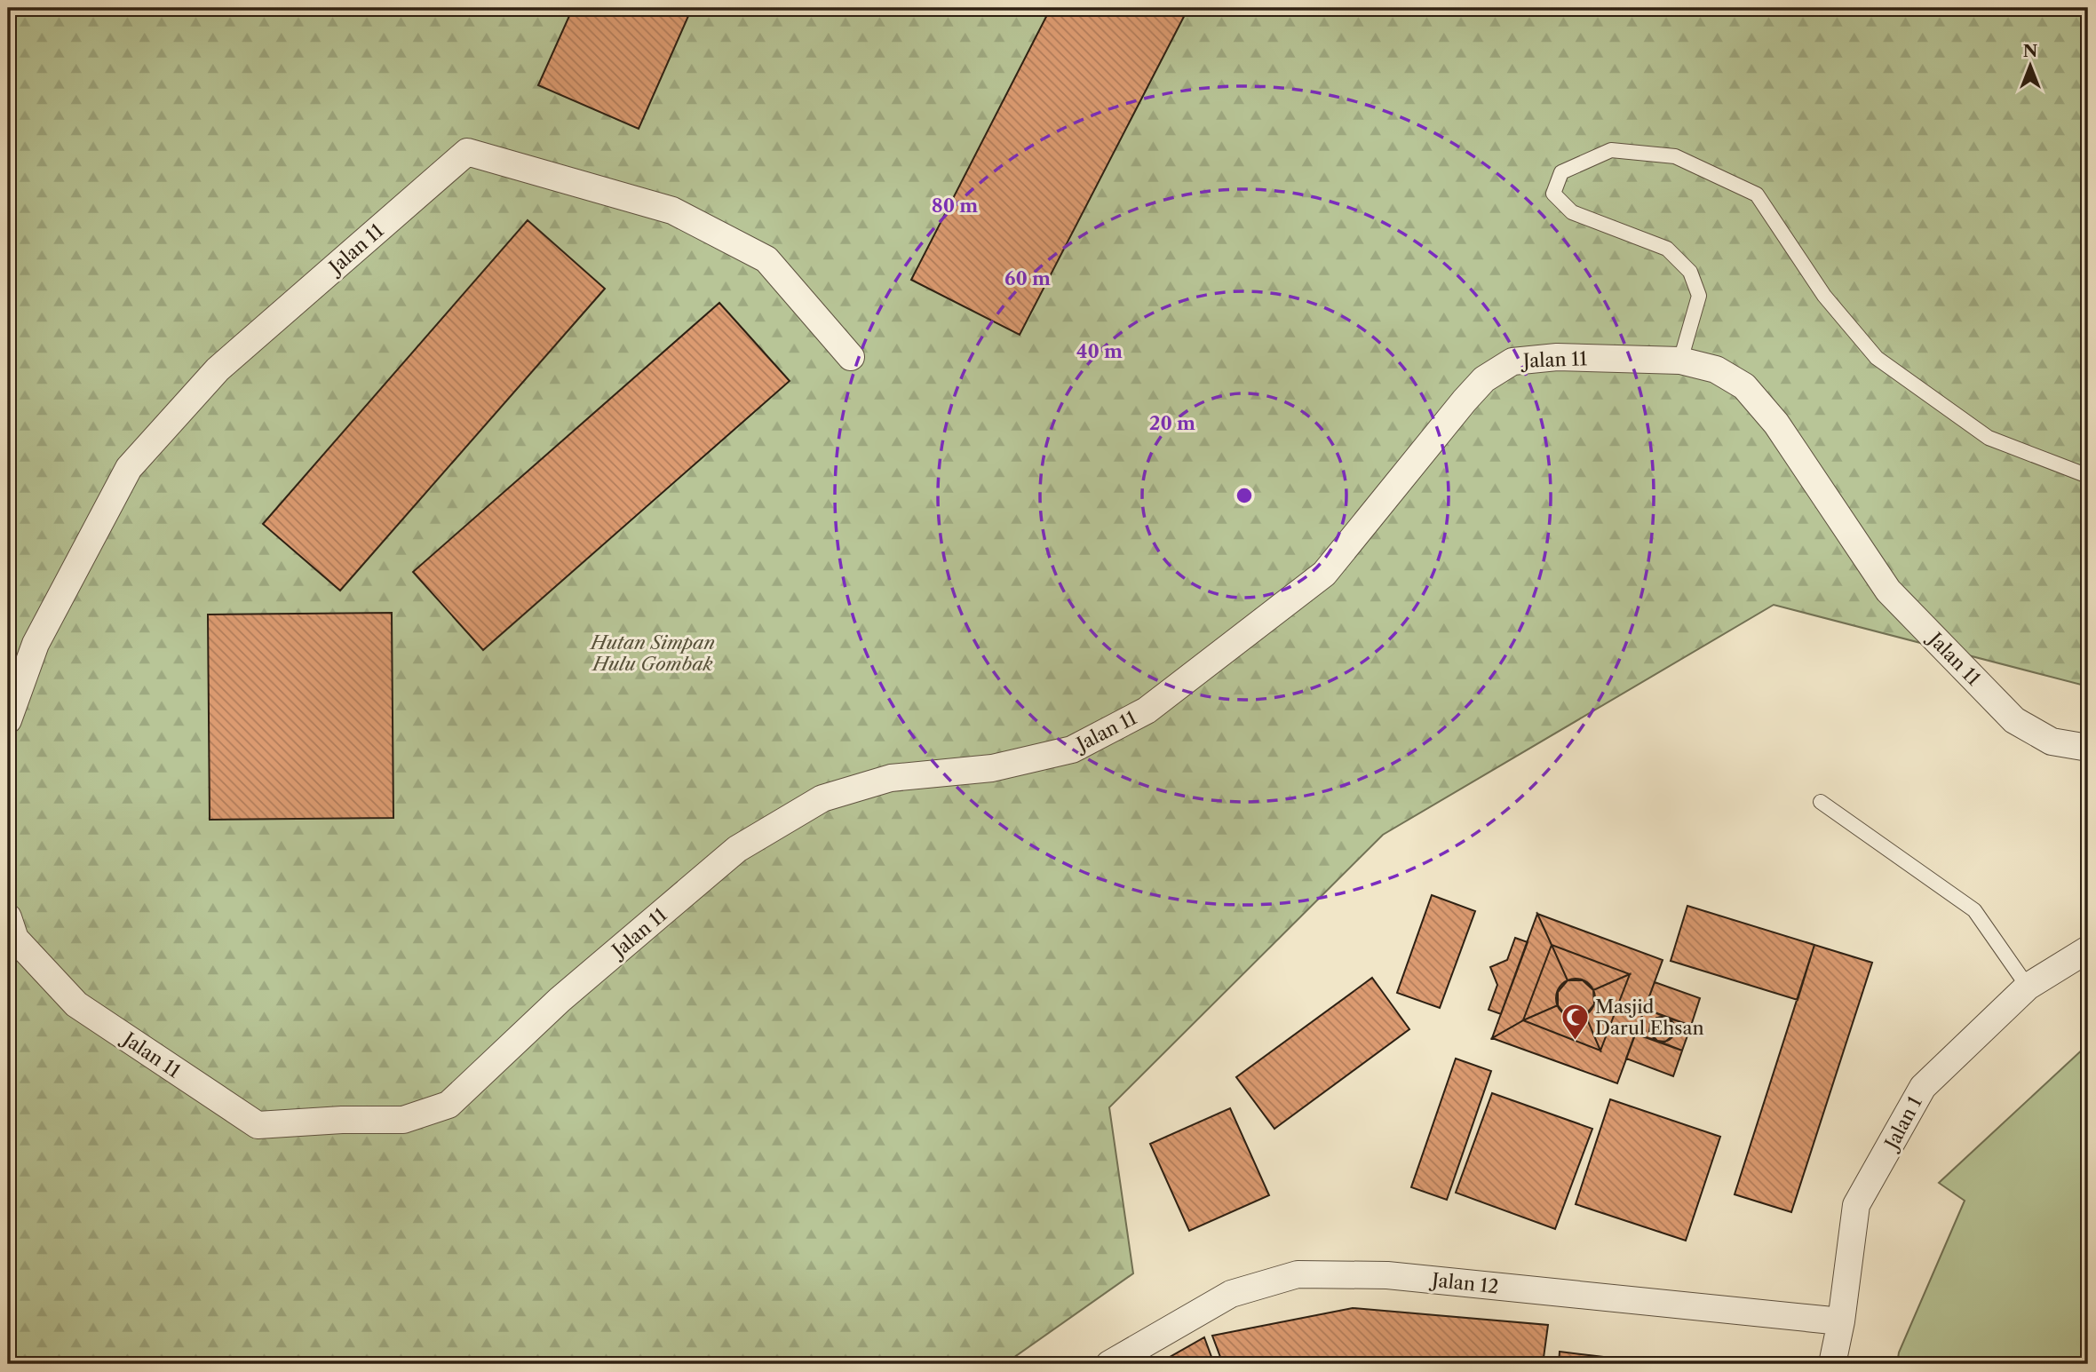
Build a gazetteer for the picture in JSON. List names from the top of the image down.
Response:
{
  "streets": {
    "street": ["Jalan 11", "Jalan 1", "Jalan 12"]
  },
  "crossings": [
    ["Jalan 1", "Jalan 12"]
  ],
  "parks": ["Hutan Simpan Hulu Gombak"],
  "places": {
    "mosque": ["Masjid Darul Ehsan"]
  },
  "north": "top",
  "rings": [
    "80 m",
    "60 m",
    "40 m",
    "20 m"
  ]
}
